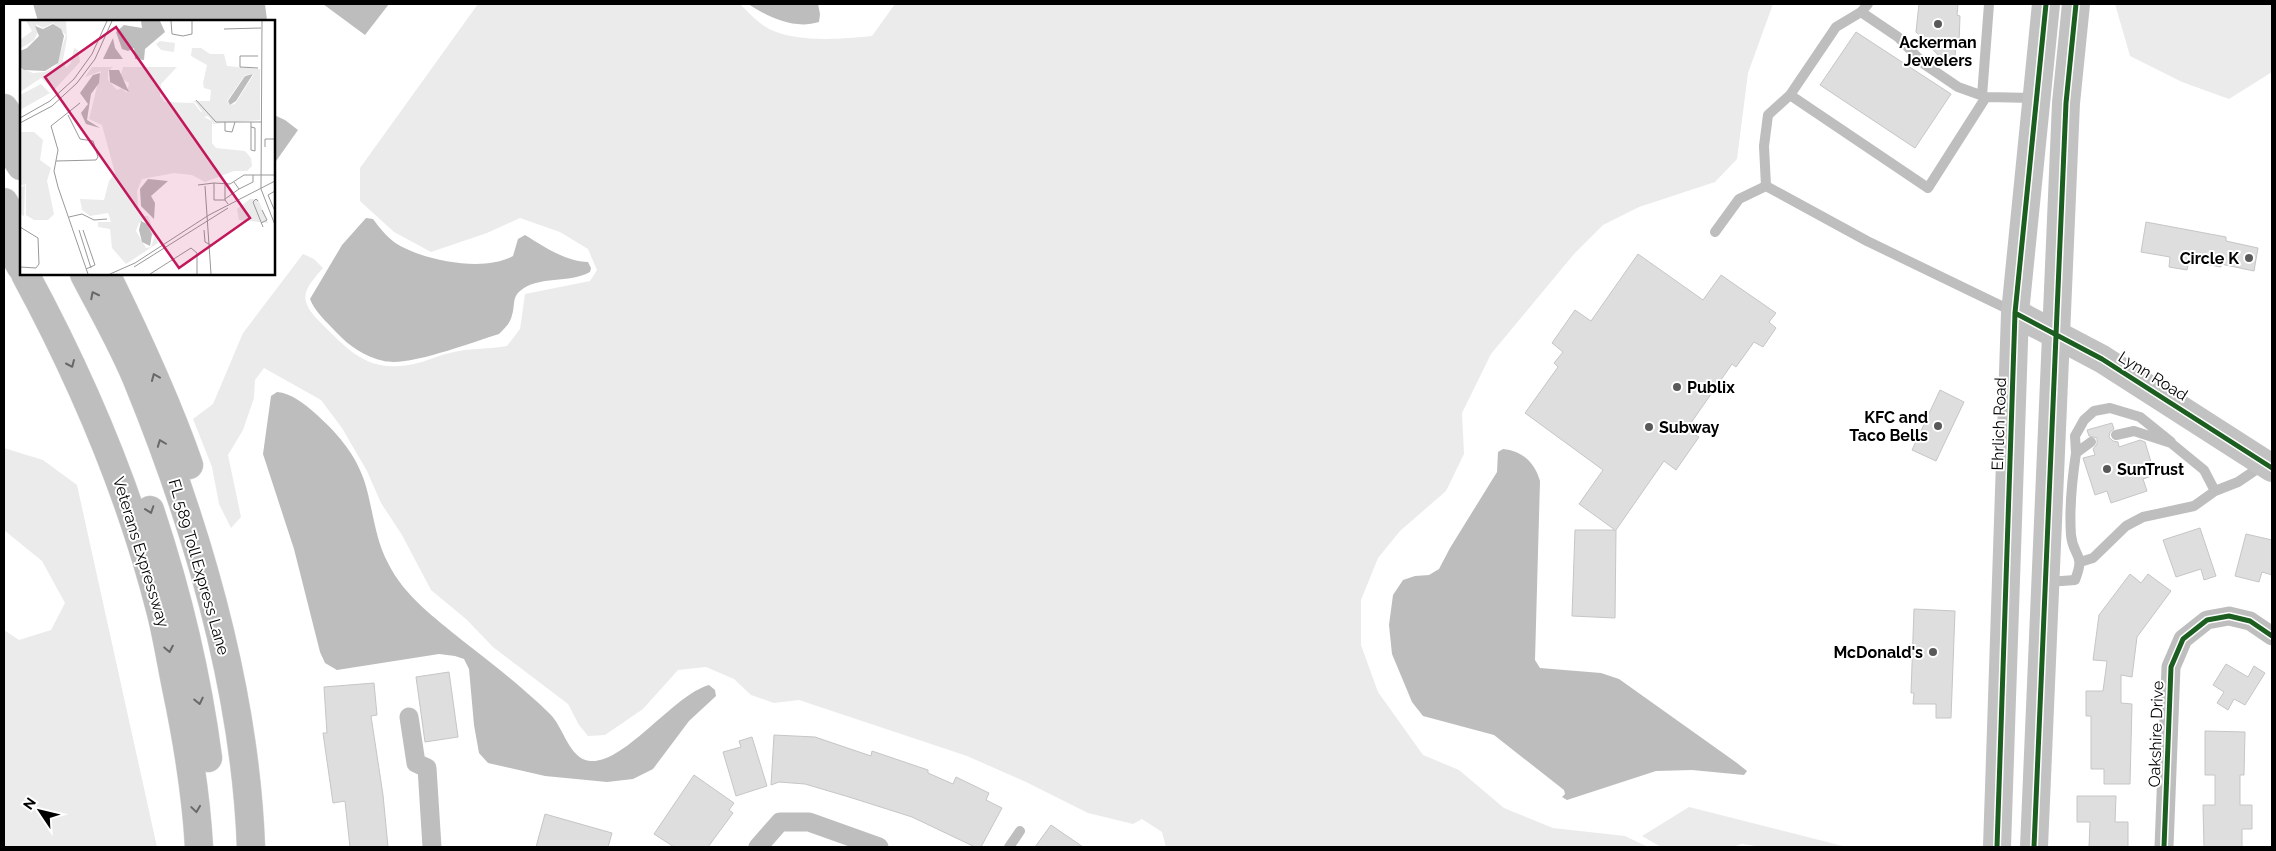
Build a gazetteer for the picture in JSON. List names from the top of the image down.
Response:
{
  "streets": {
    "highway": ["Veterans Expressway", "FL 589 Toll Express Lane"],
    "main road": ["Lynn Road", "Ehrlich Road"],
    "street": ["Oakshire Drive"]
  },
  "crossings": [
    ["Lynn Road", "Ehrlich Road"]
  ],
  "places": [
    "Ackerman Jewelers",
    "Circle K",
    "Publix",
    "KFC and Taco Bells",
    "Subway",
    "SunTrust",
    "McDonald's"
  ],
  "north": "top left"
}
